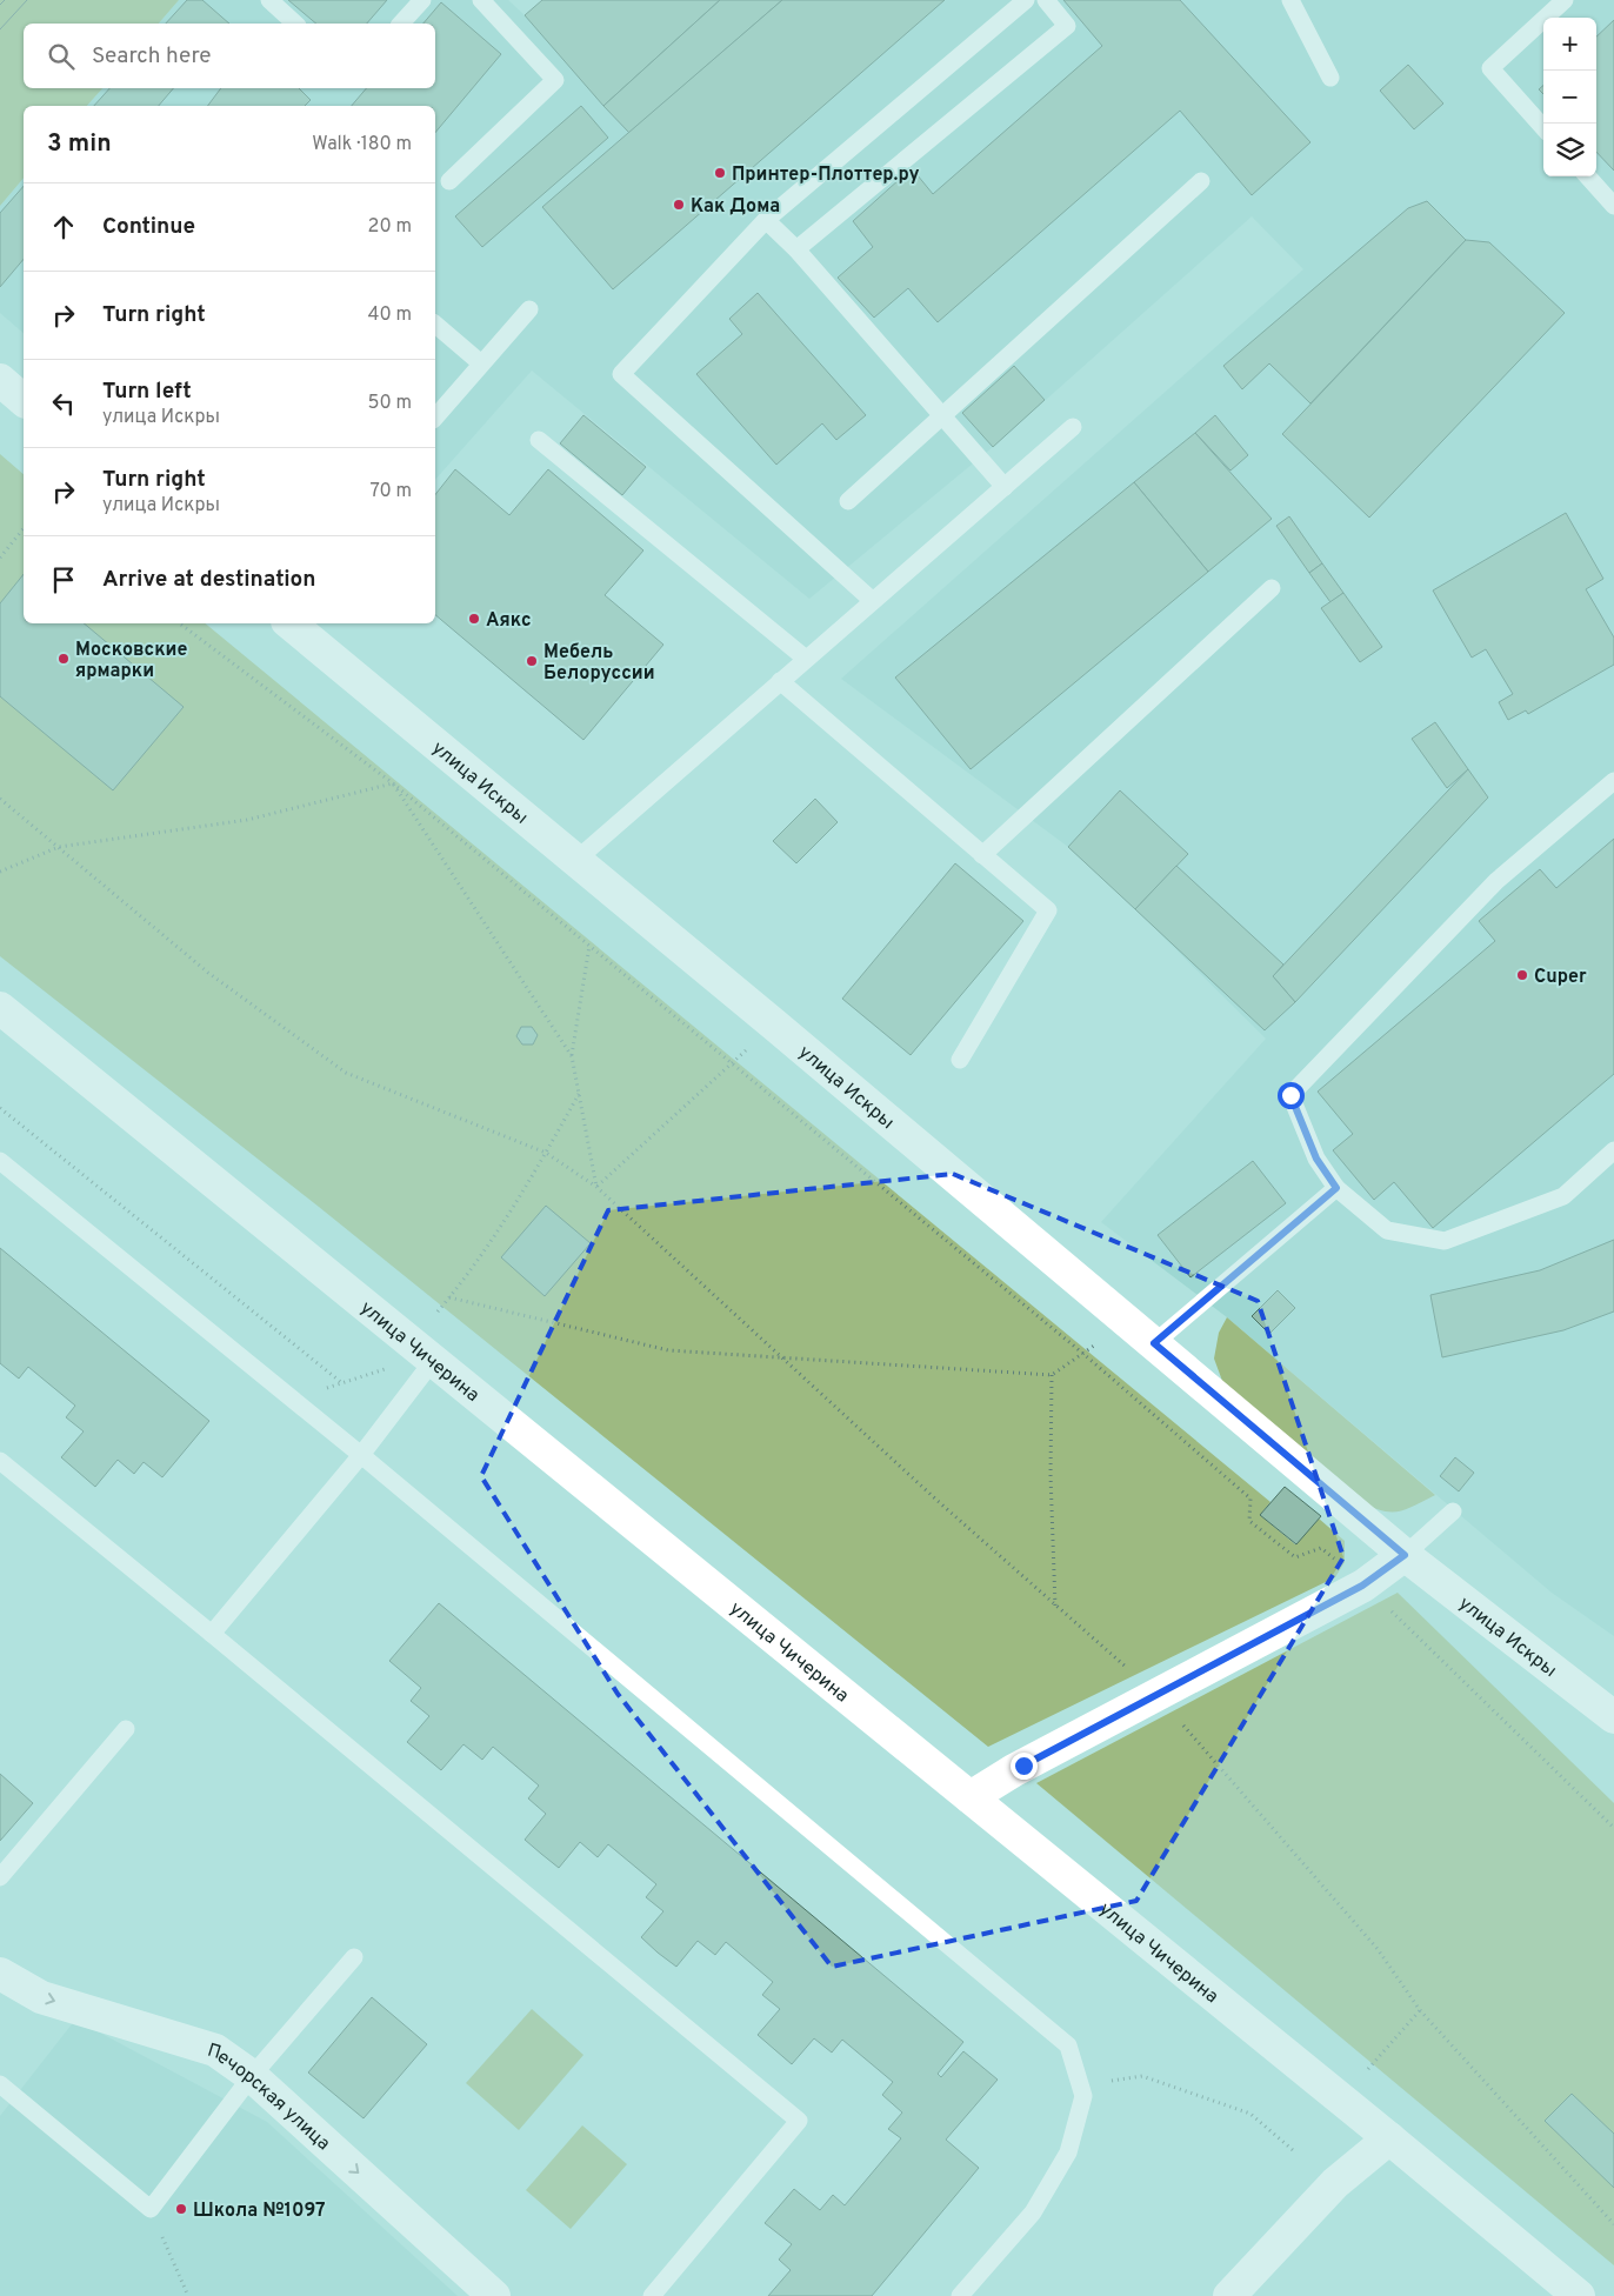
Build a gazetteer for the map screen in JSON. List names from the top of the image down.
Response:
{
  "streets": {
    "street": ["улица Искры", "улица Чичерина", "Печорская улица"]
  },
  "one_way": ["Печорская улица"],
  "places": [
    "Принтер-Плоттер.ру",
    "Как Дома",
    "Аякс",
    "Московские ярмарки",
    "Мебель Белоруссии",
    "Cuper",
    "Школа №1097"
  ],
  "page": {
    "map_buttons": ["+", "−"],
    "search": "Search here",
    "heading": ["3 min", "Walk · 180 m"],
    "list": [
      ["Continue", "20 m"],
      ["Turn right", "40 m"],
      ["Turn left", "улица Искры", "50 m"],
      ["Turn right", "улица Искры", "70 m"],
      "Arrive at destination"
    ]
  }
}
